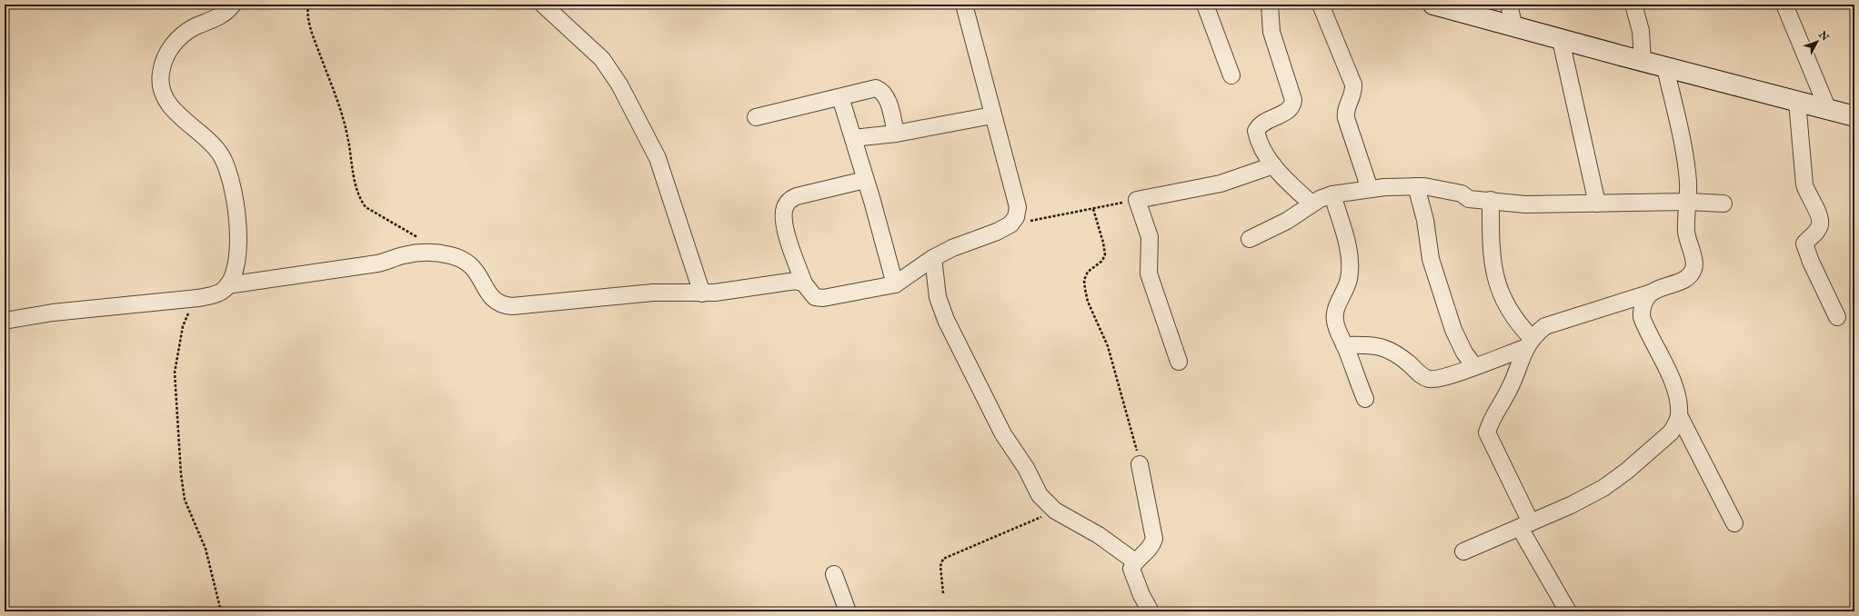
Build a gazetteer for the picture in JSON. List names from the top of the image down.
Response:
{
  "north": "top right"
}
